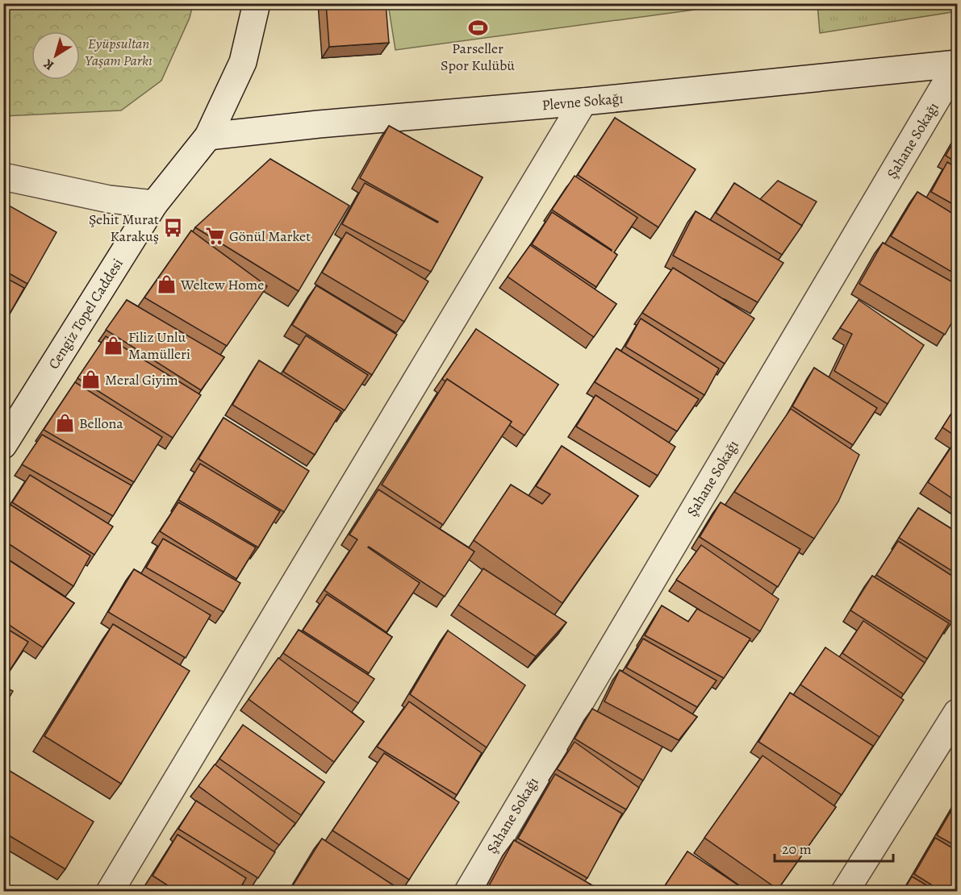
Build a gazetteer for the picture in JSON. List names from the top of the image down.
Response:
{
  "streets": {
    "street": ["Plevne Sokağı", "Şahane Sokağı", "Cengiz Topel Caddesi"]
  },
  "crossings": [
    ["Plevne Sokağı", "Şahane Sokağı"],
    ["Plevne Sokağı", "Cengiz Topel Caddesi"]
  ],
  "parks": ["Eyüpsultan Yaşam Parkı"],
  "places": {
    "sports": ["Parseller Spor Kulübü"],
    "bus stop": ["Şehit Murat Karakuş"],
    "supermarket": ["Gönül Market"],
    "shop": [
      "Weltew Home",
      "Filiz Unlu Mamülleri",
      "Meral Giyim",
      "Bellona"
    ]
  },
  "scale_bar": "20 m",
  "north": "bottom left"
}
